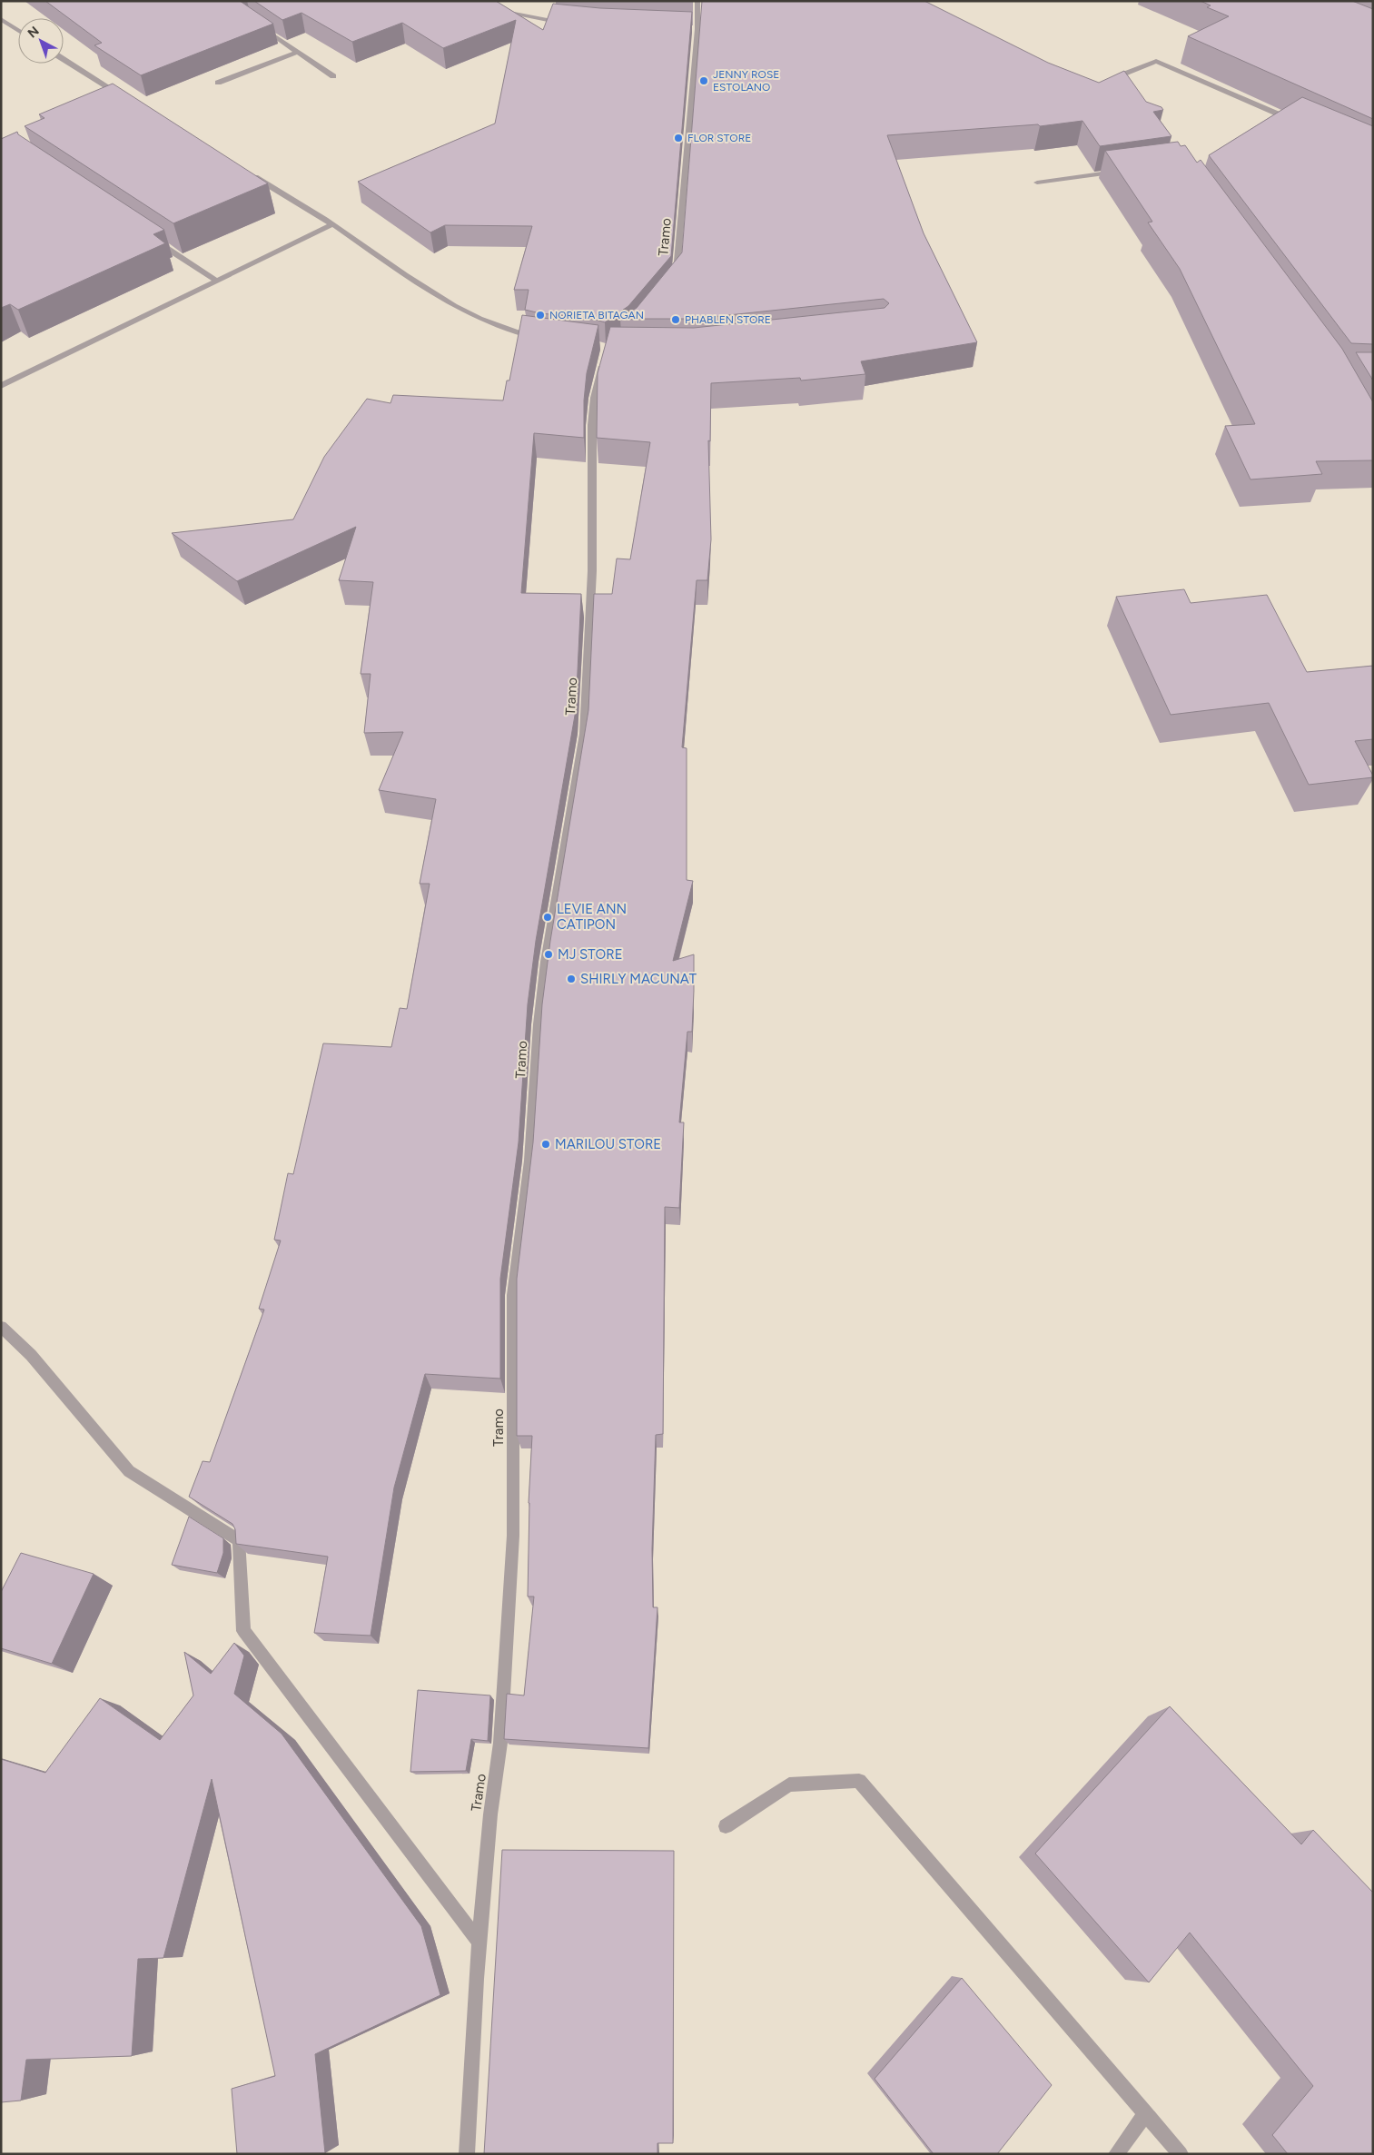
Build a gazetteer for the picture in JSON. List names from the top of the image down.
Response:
{
  "streets": {
    "street": ["Tramo"]
  },
  "places": [
    "JENNY ROSE ESTOLANO",
    "FLOR STORE",
    "NORIETA BITAGAN",
    "PHABLEN STORE",
    "LEVIE ANN CATIPON",
    "MJ STORE",
    "SHIRLY MACUNAT",
    "MARILOU STORE"
  ],
  "north": "top left"
}
